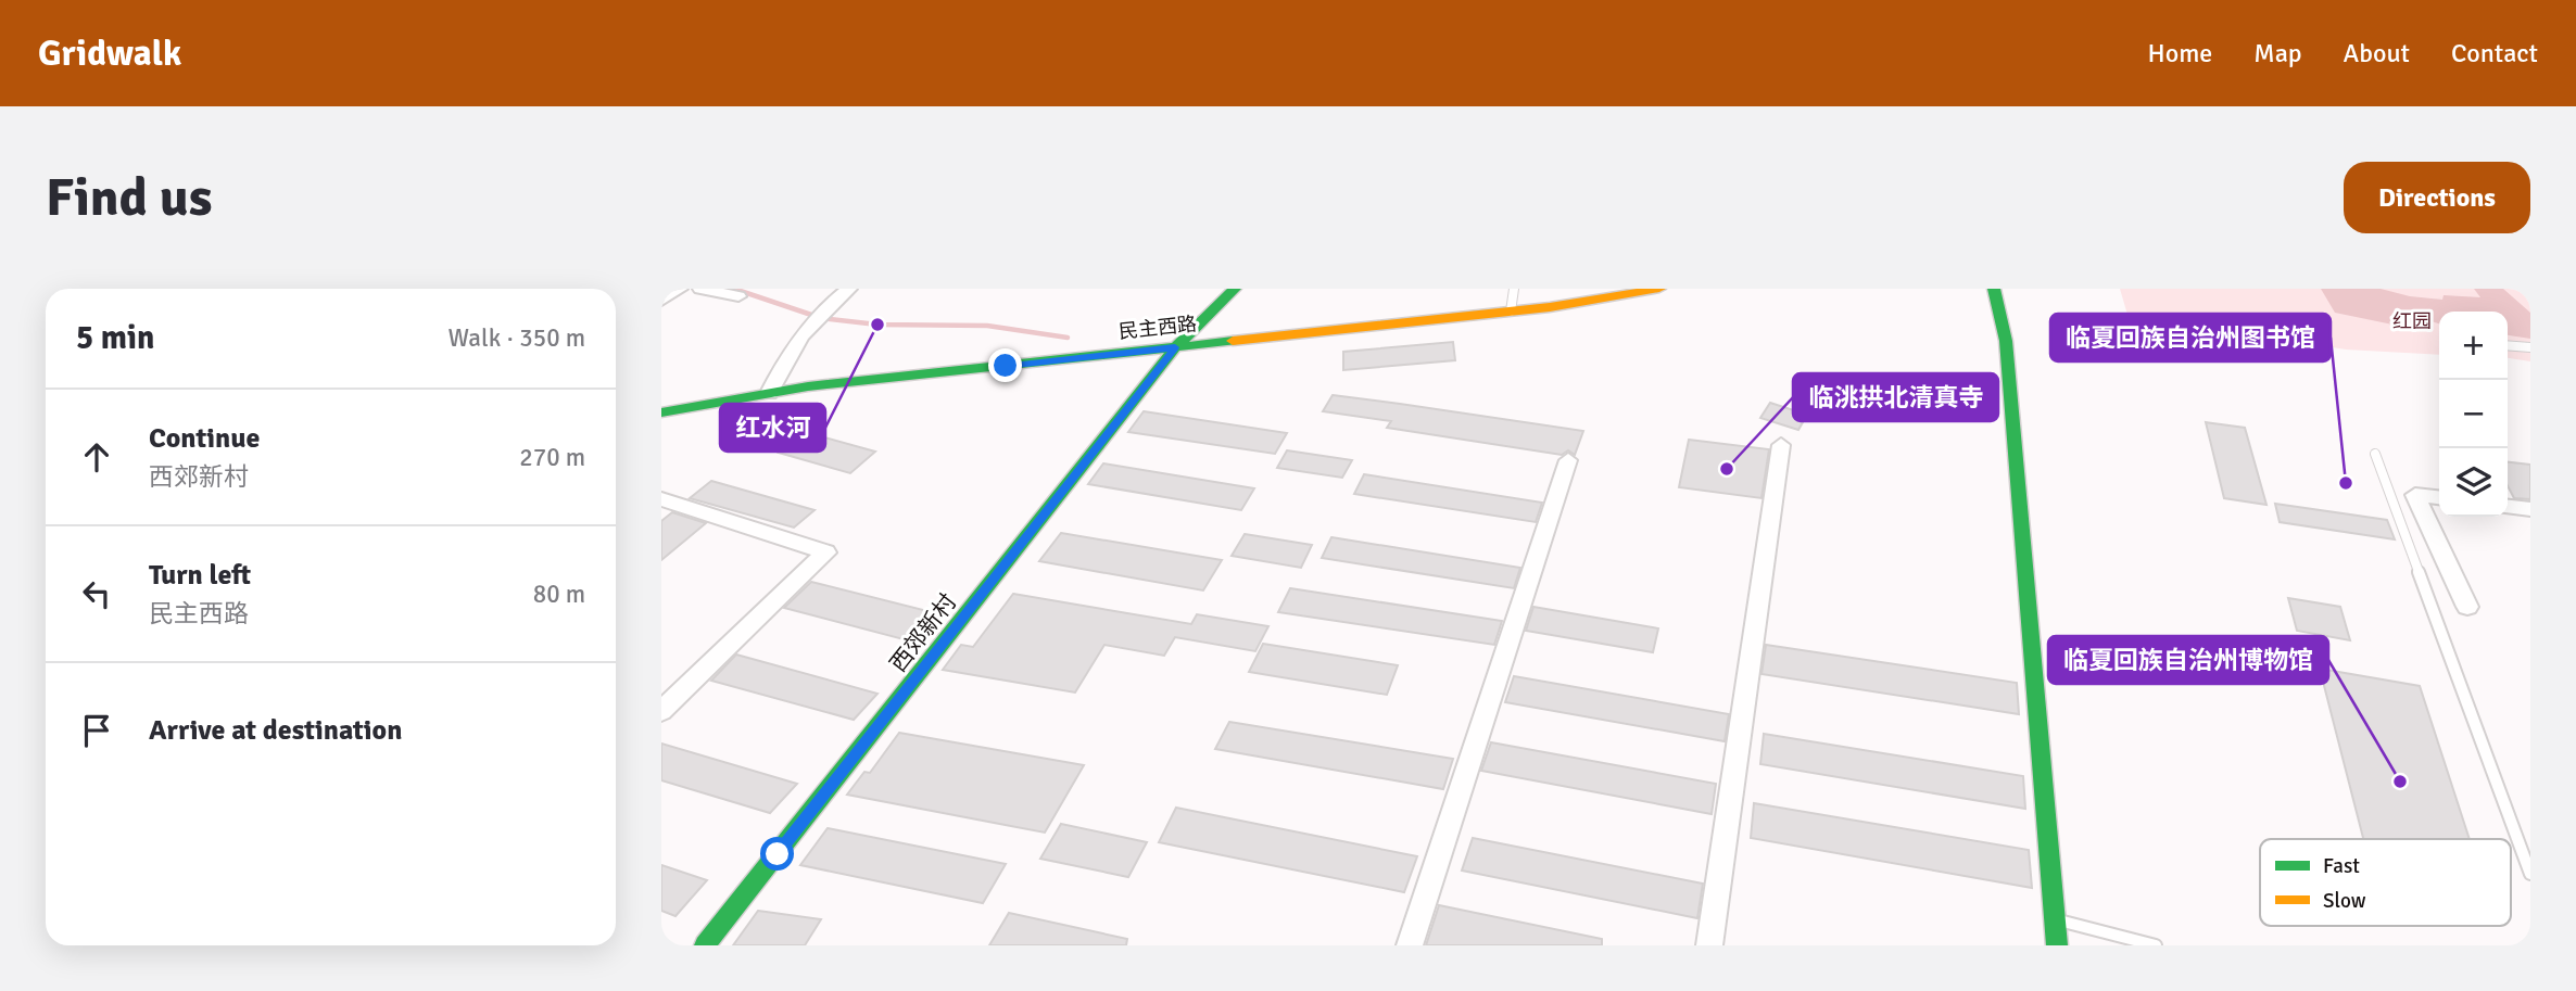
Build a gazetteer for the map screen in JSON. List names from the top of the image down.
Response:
{
  "streets": {
    "street": ["民主西路", "西郊新村"]
  },
  "crossings": [
    ["民主西路", "西郊新村"]
  ],
  "parks": ["红园"],
  "places": [
    "红水河",
    "临洮拱北清真寺",
    "临夏回族自治州图书馆",
    "临夏回族自治州博物馆"
  ],
  "legend": ["Fast", "Slow"],
  "page": {
    "header": "Gridwalk",
    "nav": [
      "Home",
      "Map",
      "About",
      "Contact"
    ],
    "buttons": "Directions",
    "title": "Find us",
    "heading": ["5 min", "Walk · 350 m"],
    "map_buttons": ["+", "−"],
    "list": [
      ["Continue", "西郊新村", "270 m"],
      ["Turn left", "民主西路", "80 m"],
      "Arrive at destination"
    ]
  }
}
